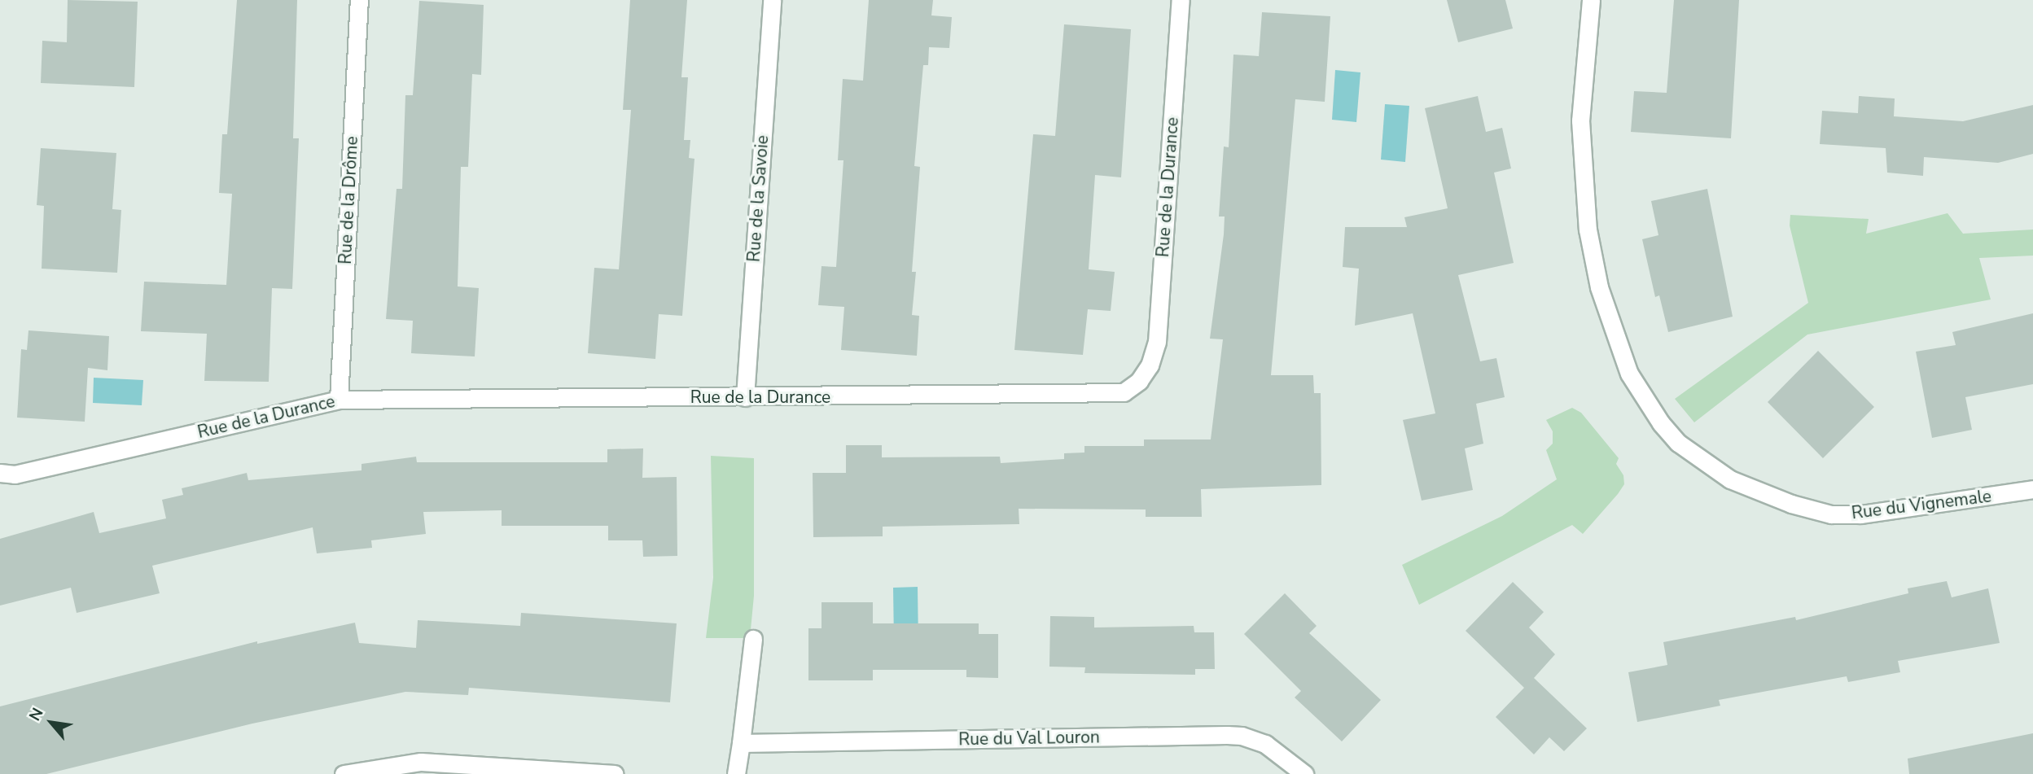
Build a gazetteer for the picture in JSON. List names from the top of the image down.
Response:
{
  "streets": {
    "street": [
      "Rue de la Durance",
      "Rue de la Savoie",
      "Rue de la Drôme",
      "Rue du Vignemale",
      "Rue du Val Louron"
    ]
  },
  "crossings": [
    ["Rue de la Durance", "Rue de la Savoie"],
    ["Rue de la Durance", "Rue de la Drôme"]
  ],
  "north": "top left"
}
